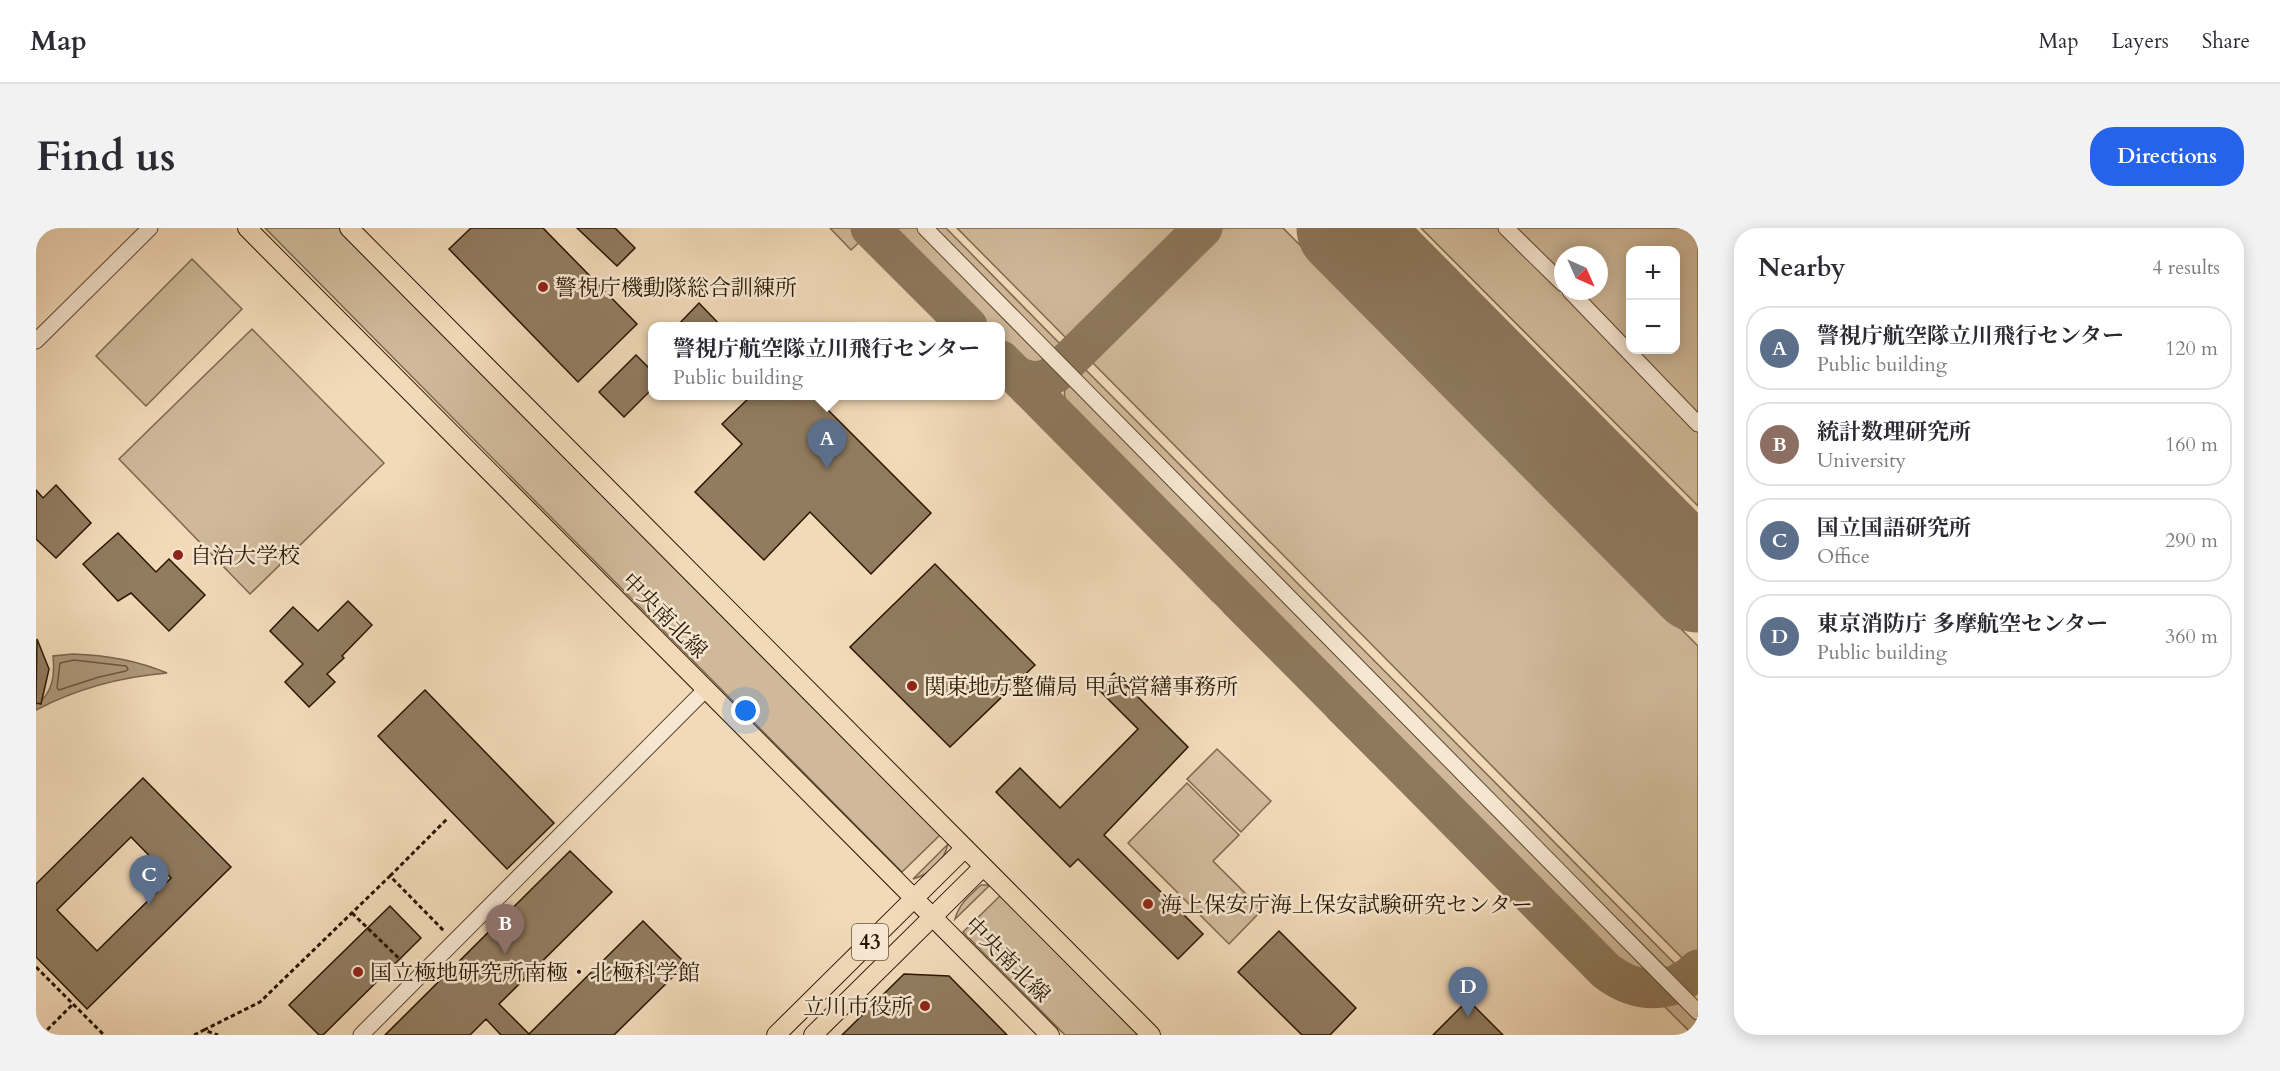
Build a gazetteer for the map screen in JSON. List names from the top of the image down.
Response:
{
  "streets": {
    "main road": ["中央南北線", "43"]
  },
  "crossings": [
    ["中央南北線", "43"]
  ],
  "places": [
    "警視庁機動隊総合訓練所",
    "自治大学校",
    "関東地方整備局 甲武営繕事務所",
    "海上保安庁海上保安試験研究センター",
    "国立極地研究所南極・北極科学館",
    "立川市役所"
  ],
  "north": "bottom right",
  "page": {
    "header": "Map",
    "nav": ["Map", "Layers", "Share"],
    "buttons": "Directions",
    "title": "Find us",
    "heading": ["Nearby", "4 results"],
    "map_buttons": ["+", "−"],
    "list": [
      {
        "mark": "A",
        "name": "警視庁航空隊立川飛行センター",
        "note": "Public building",
        "value": "120 m"
      },
      {
        "mark": "B",
        "name": "統計数理研究所",
        "note": "University",
        "value": "160 m"
      },
      {
        "mark": "C",
        "name": "国立国語研究所",
        "note": "Office",
        "value": "290 m"
      },
      {
        "mark": "D",
        "name": "東京消防庁 多摩航空センター",
        "note": "Public building",
        "value": "360 m"
      }
    ],
    "popup": ["警視庁航空隊立川飛行センター", "Public building"],
    "pins": [
      "A",
      "C",
      "B",
      "D"
    ]
  }
}
